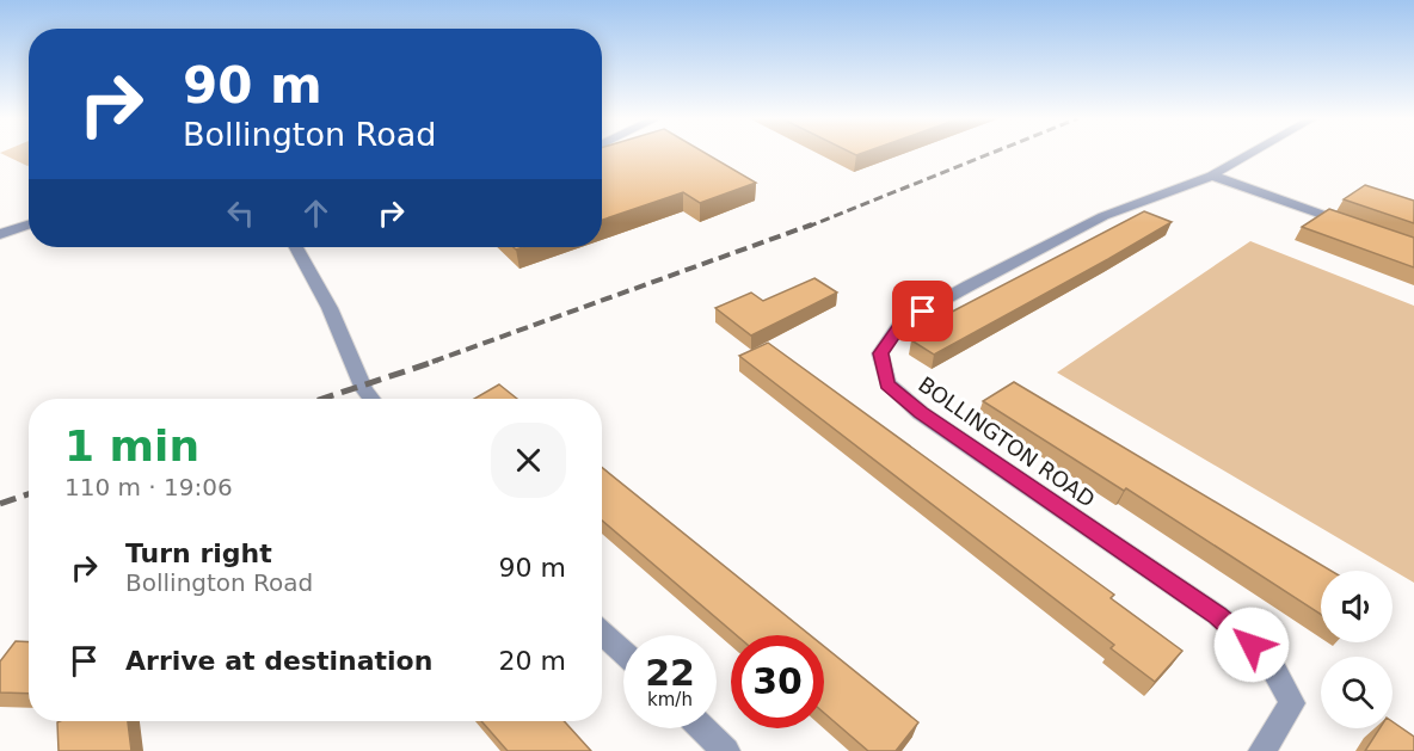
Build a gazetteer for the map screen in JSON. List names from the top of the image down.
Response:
{
  "streets": {
    "street": ["BOLLINGTON ROAD"]
  },
  "page": {
    "turn": ["90 m", "Bollington Road"],
    "heading": ["1 min", "110 m · 19:06"],
    "list": [
      {
        "name": "Turn right",
        "note": "Bollington Road",
        "value": "90 m"
      },
      {
        "name": "Arrive at destination",
        "value": "20 m"
      }
    ],
    "speed": "22 km/h",
    "limit": "30"
  }
}
